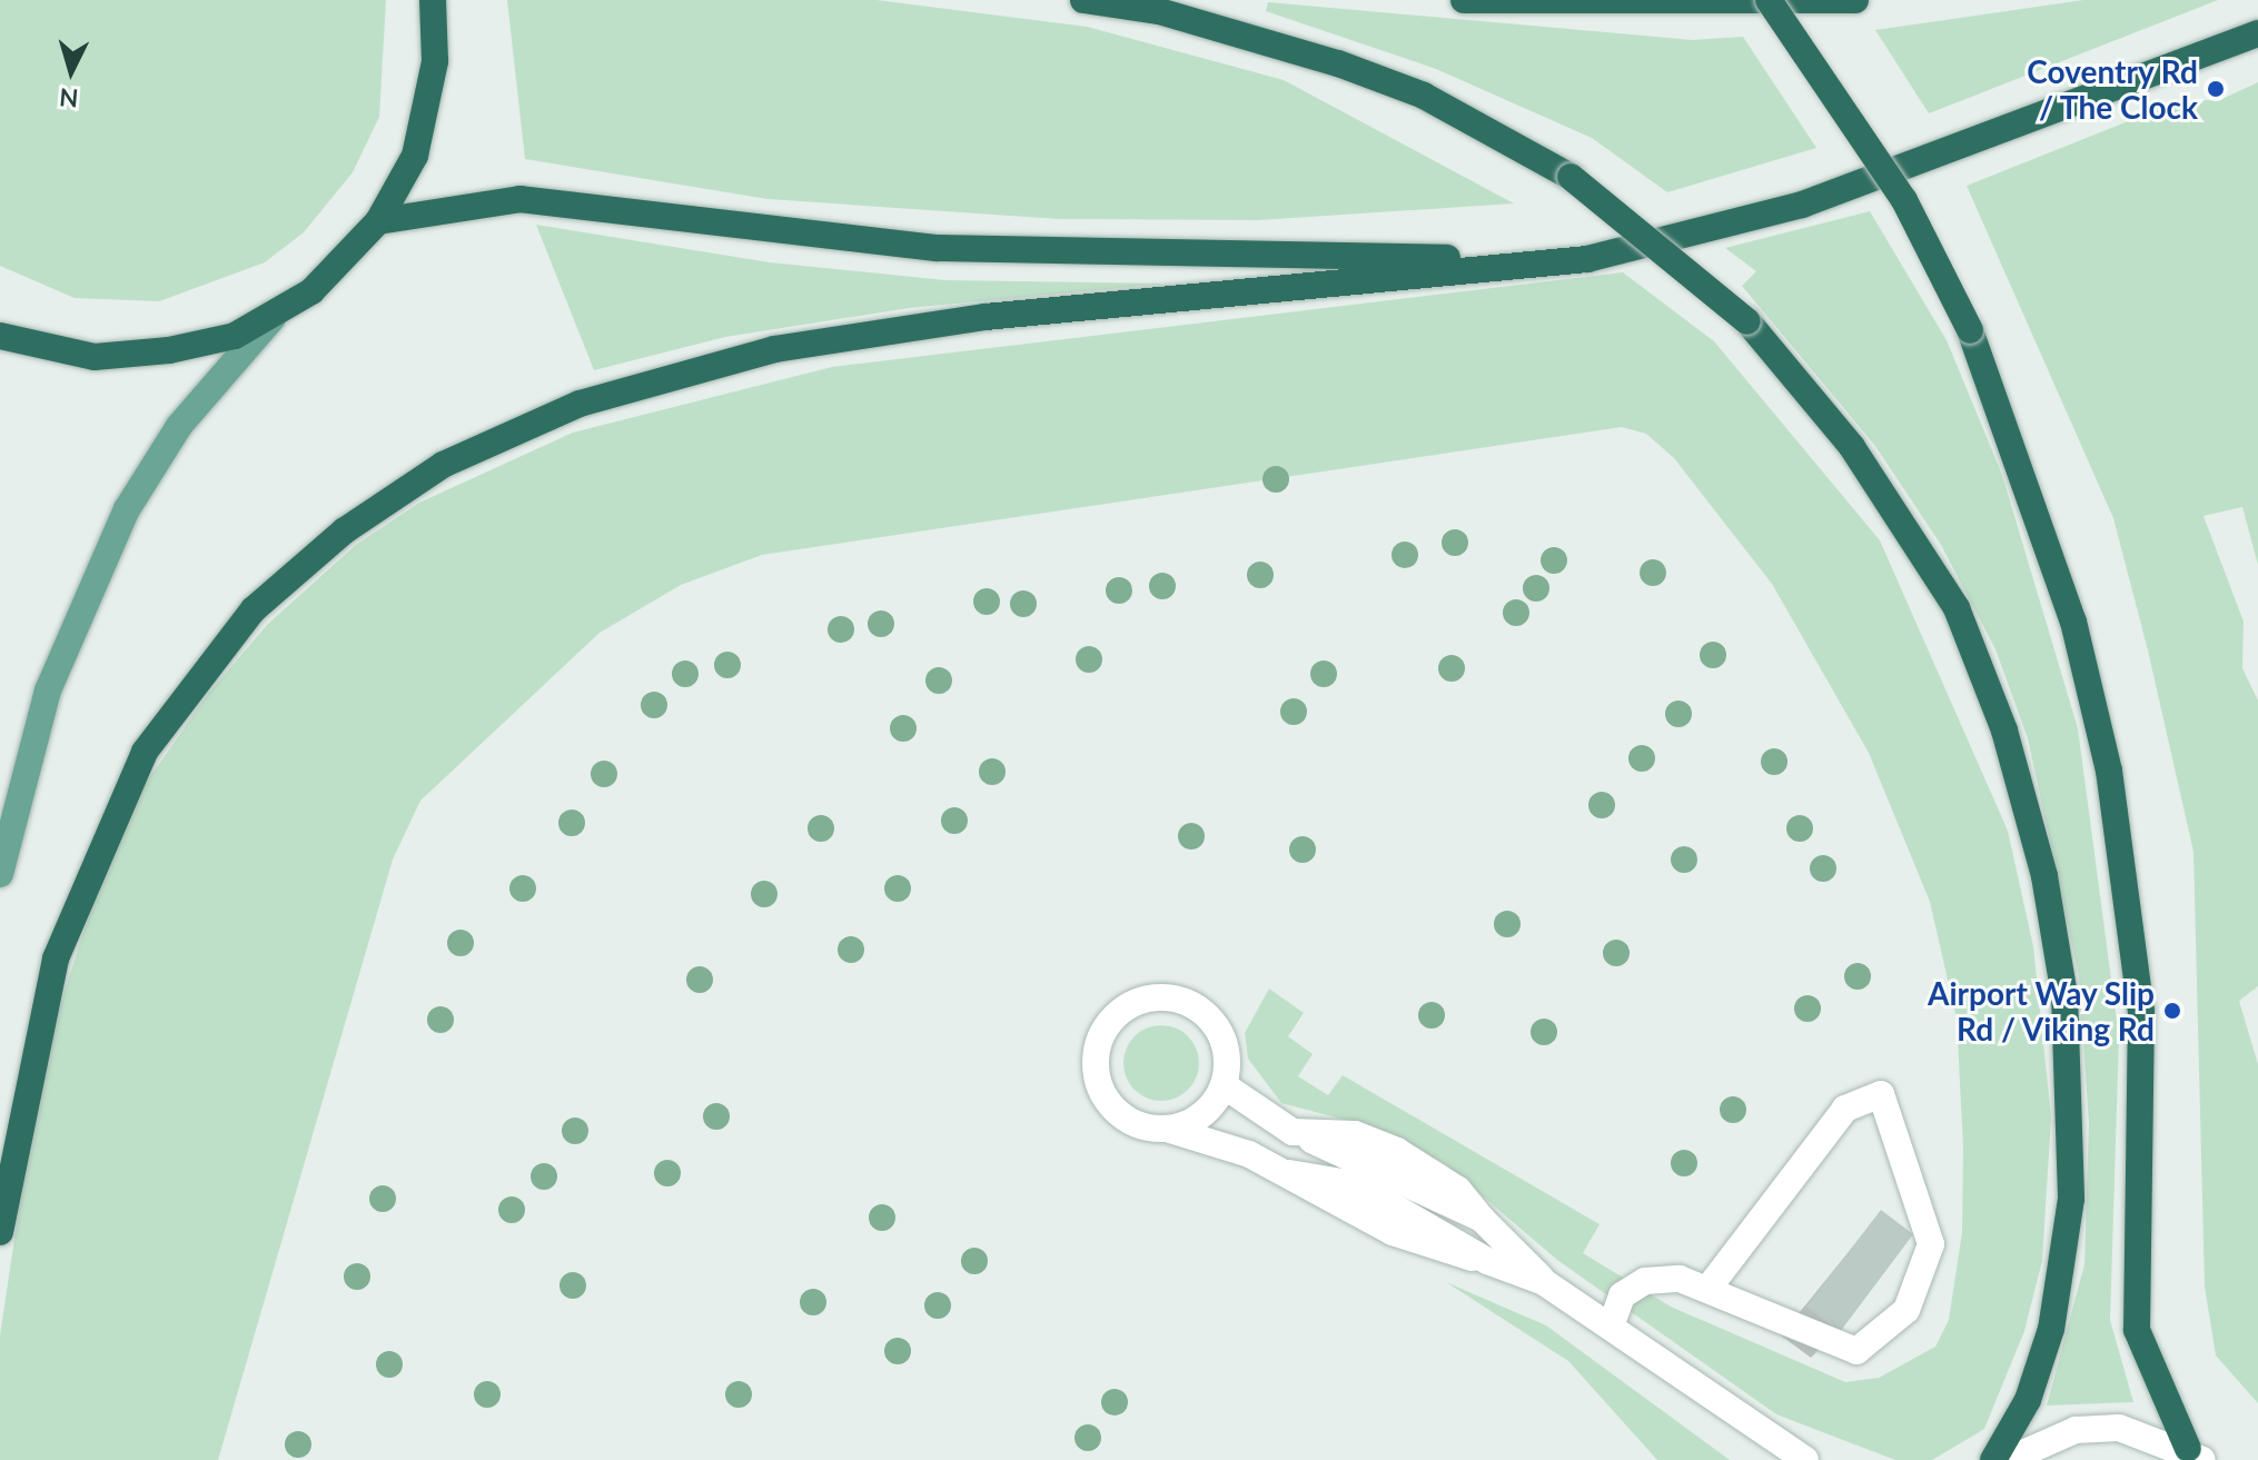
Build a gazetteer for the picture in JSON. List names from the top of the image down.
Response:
{
  "places": ["Coventry Rd / The Clock", "Airport Way Slip Rd / Viking Rd"],
  "north": "bottom"
}
